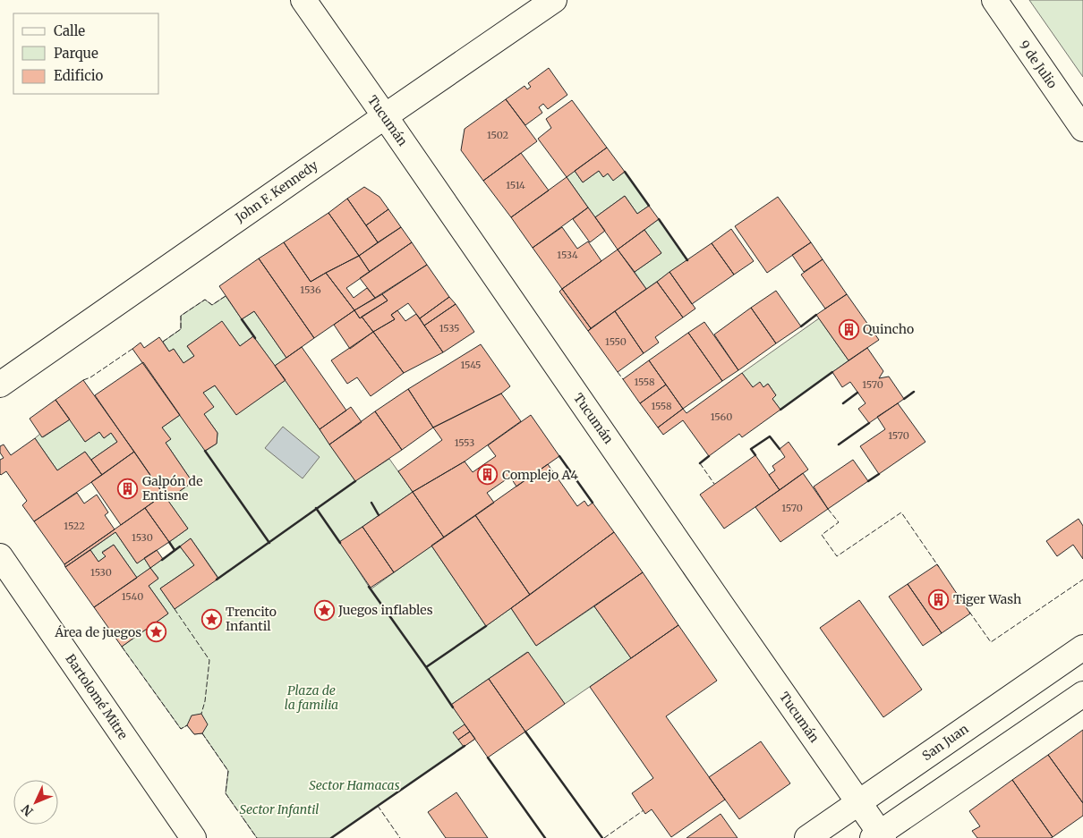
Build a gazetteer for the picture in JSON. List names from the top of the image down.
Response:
{
  "streets": {
    "street": [
      "9 de Julio",
      "Tucumán",
      "John F. Kennedy",
      "Bartolomé Mitre",
      "San Juan"
    ]
  },
  "crossings": [
    ["Tucumán", "John F. Kennedy"],
    ["Tucumán", "San Juan"]
  ],
  "parks": ["Plaza de la familia", "Sector Hamacas", "Sector Infantil"],
  "places": {
    "building": [
      "Quincho",
      "Complejo A4",
      "Galpón de Entisne",
      "Tiger Wash"
    ],
    "place": ["Juegos inflables", "Trencito Infantil", "Área de juegos"]
  },
  "house_numbers": [
    "1502",
    "1514",
    "1534",
    "1536",
    "1535",
    "1550",
    "1545",
    "1558",
    "1570",
    "1558",
    "1560",
    "1570",
    "1553",
    "1570",
    "1522",
    "1530",
    "1530",
    "1540"
  ],
  "legend": ["Calle", "Parque", "Edificio"],
  "north": "bottom left"
}
